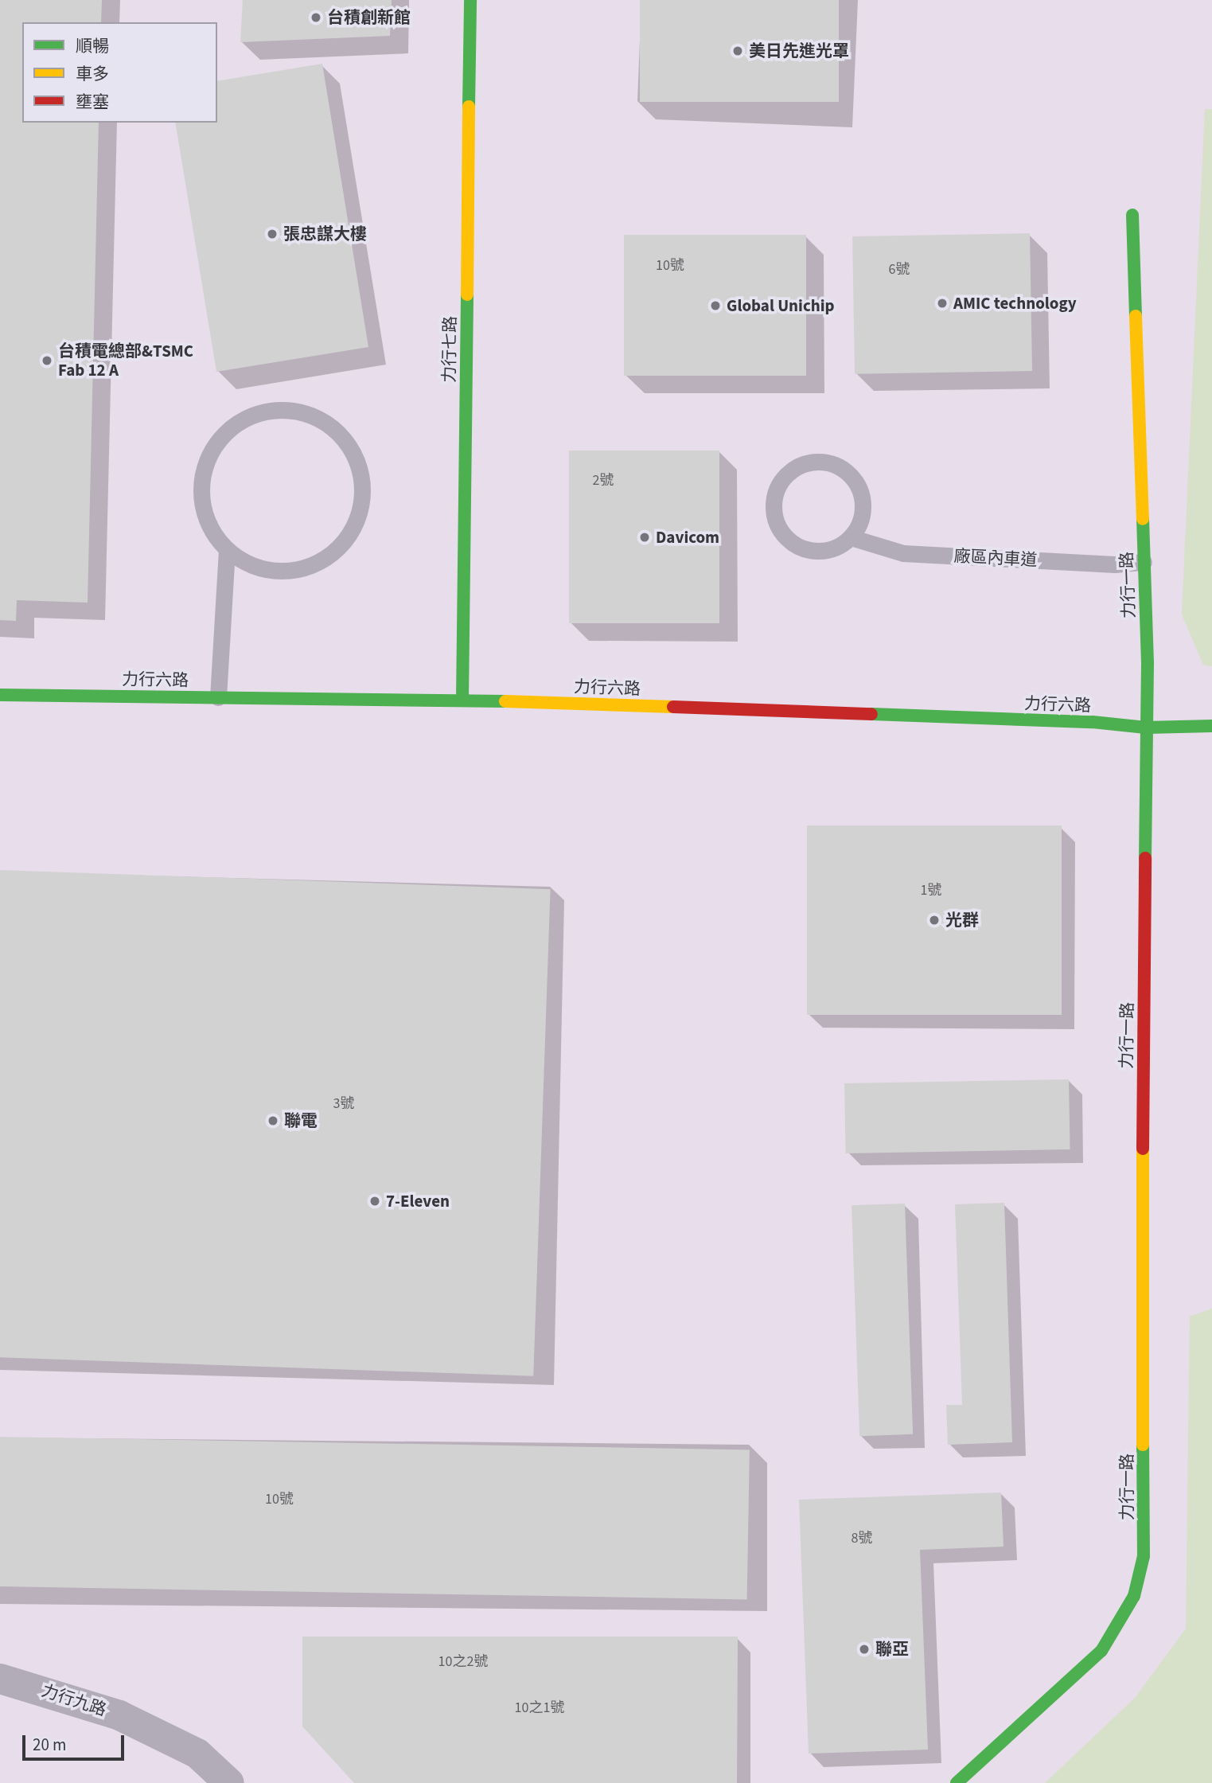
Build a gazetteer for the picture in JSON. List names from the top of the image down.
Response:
{
  "streets": {
    "street": [
      "力行七路",
      "力行一路",
      "力行六路",
      "力行九路"
    ],
    "lane": ["廠區內車道"]
  },
  "crossings": [
    ["力行七路", "力行六路"],
    ["廠區內車道", "力行一路"],
    ["力行一路", "力行六路"]
  ],
  "places": [
    "台積創新館",
    "美日先進光罩",
    "張忠謀大樓",
    "AMIC technology",
    "Global Unichip",
    "台積電總部&TSMC Fab 12 A",
    "Davicom",
    "光群",
    "聯電",
    "7-Eleven",
    "聯亞"
  ],
  "house_numbers": [
    "10號",
    "6號",
    "2號",
    "1號",
    "3號",
    "10號",
    "8號",
    "10之2號",
    "10之1號"
  ],
  "legend": ["順暢", "車多", "壅塞"],
  "scale_bar": "20 m"
}
